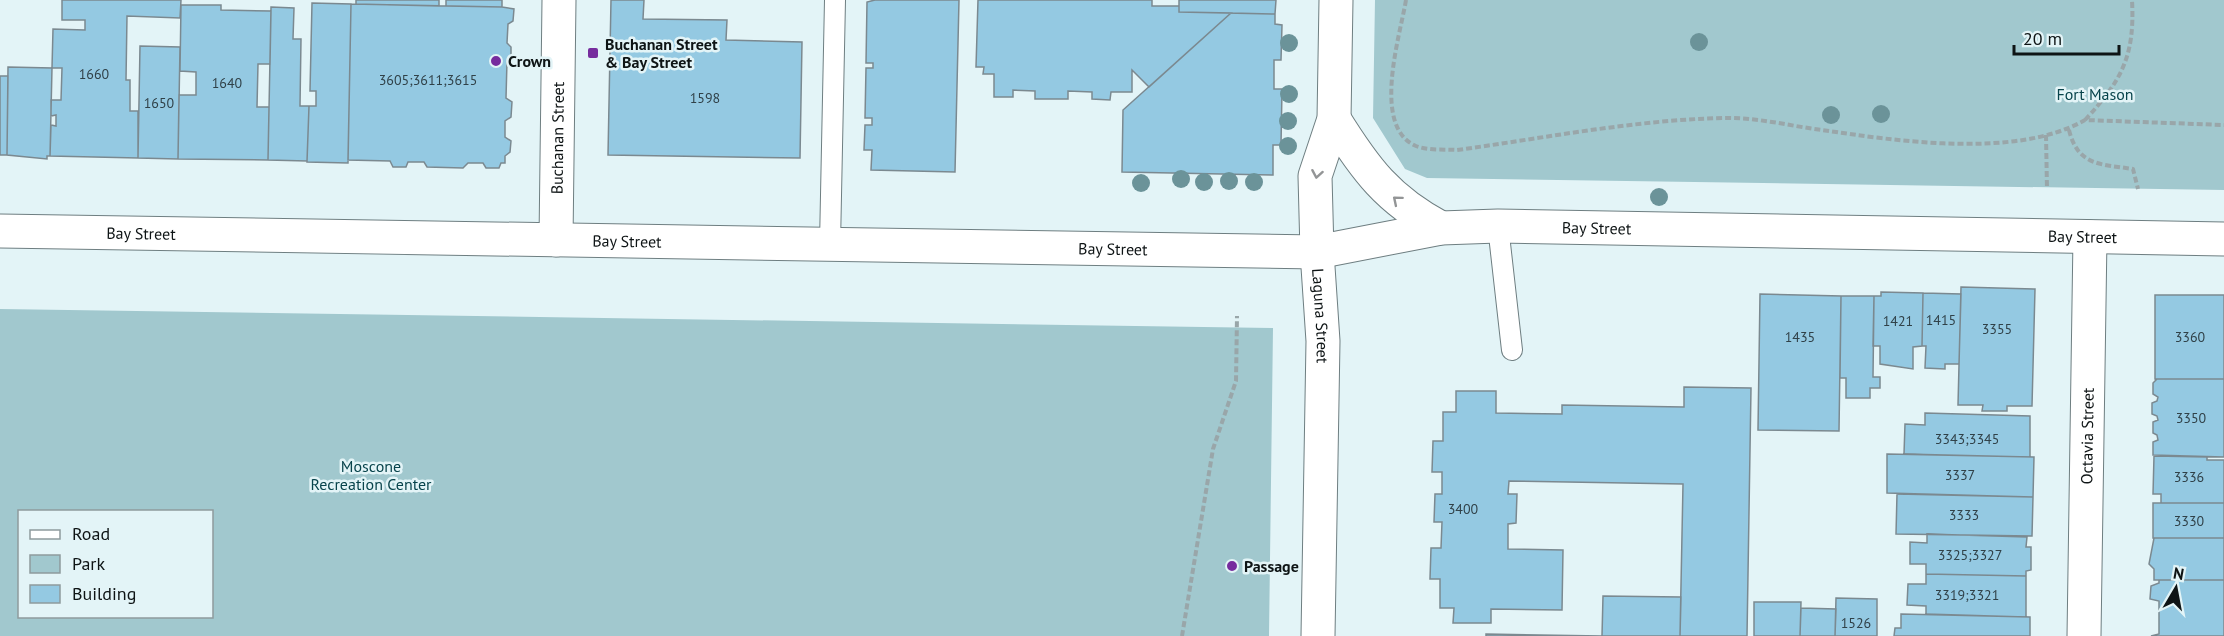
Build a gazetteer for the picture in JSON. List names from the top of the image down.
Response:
{
  "streets": {
    "street": [
      "Buchanan Street",
      "Bay Street",
      "Laguna Street",
      "Octavia Street"
    ]
  },
  "crossings": [
    ["Buchanan Street", "Bay Street"],
    ["Bay Street", "Laguna Street"],
    ["Bay Street", "Octavia Street"]
  ],
  "parks": ["Fort Mason", "Moscone Recreation Center"],
  "places": {
    "transit": ["Buchanan Street & Bay Street"],
    "other": ["Crown", "Passage"]
  },
  "house_numbers": [
    "1660",
    "3605;3611;3615",
    "1640",
    "1598",
    "1650",
    "1415",
    "1421",
    "3355",
    "1435",
    "3360",
    "3350",
    "3343;3345",
    "3337",
    "3336",
    "3400",
    "3333",
    "3330",
    "3325;3327",
    "3319;3321",
    "1526"
  ],
  "legend": ["Road", "Park", "Building"],
  "scale_bar": "20 m",
  "north": "top"
}
